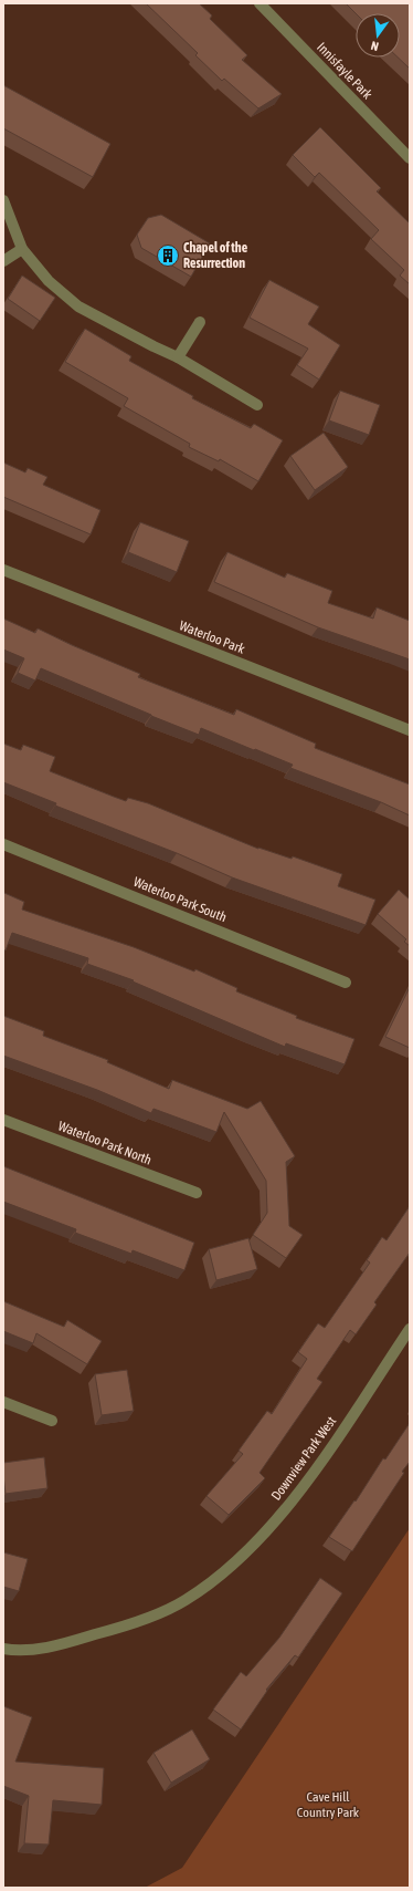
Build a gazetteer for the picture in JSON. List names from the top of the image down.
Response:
{
  "streets": {
    "street": [
      "Innisfayle Park",
      "Waterloo Park",
      "Waterloo Park South",
      "Waterloo Park North",
      "Downview Park West"
    ]
  },
  "parks": ["Cave Hill Country Park"],
  "places": {
    "building": ["Chapel of the Resurrection"]
  },
  "north": "bottom"
}
